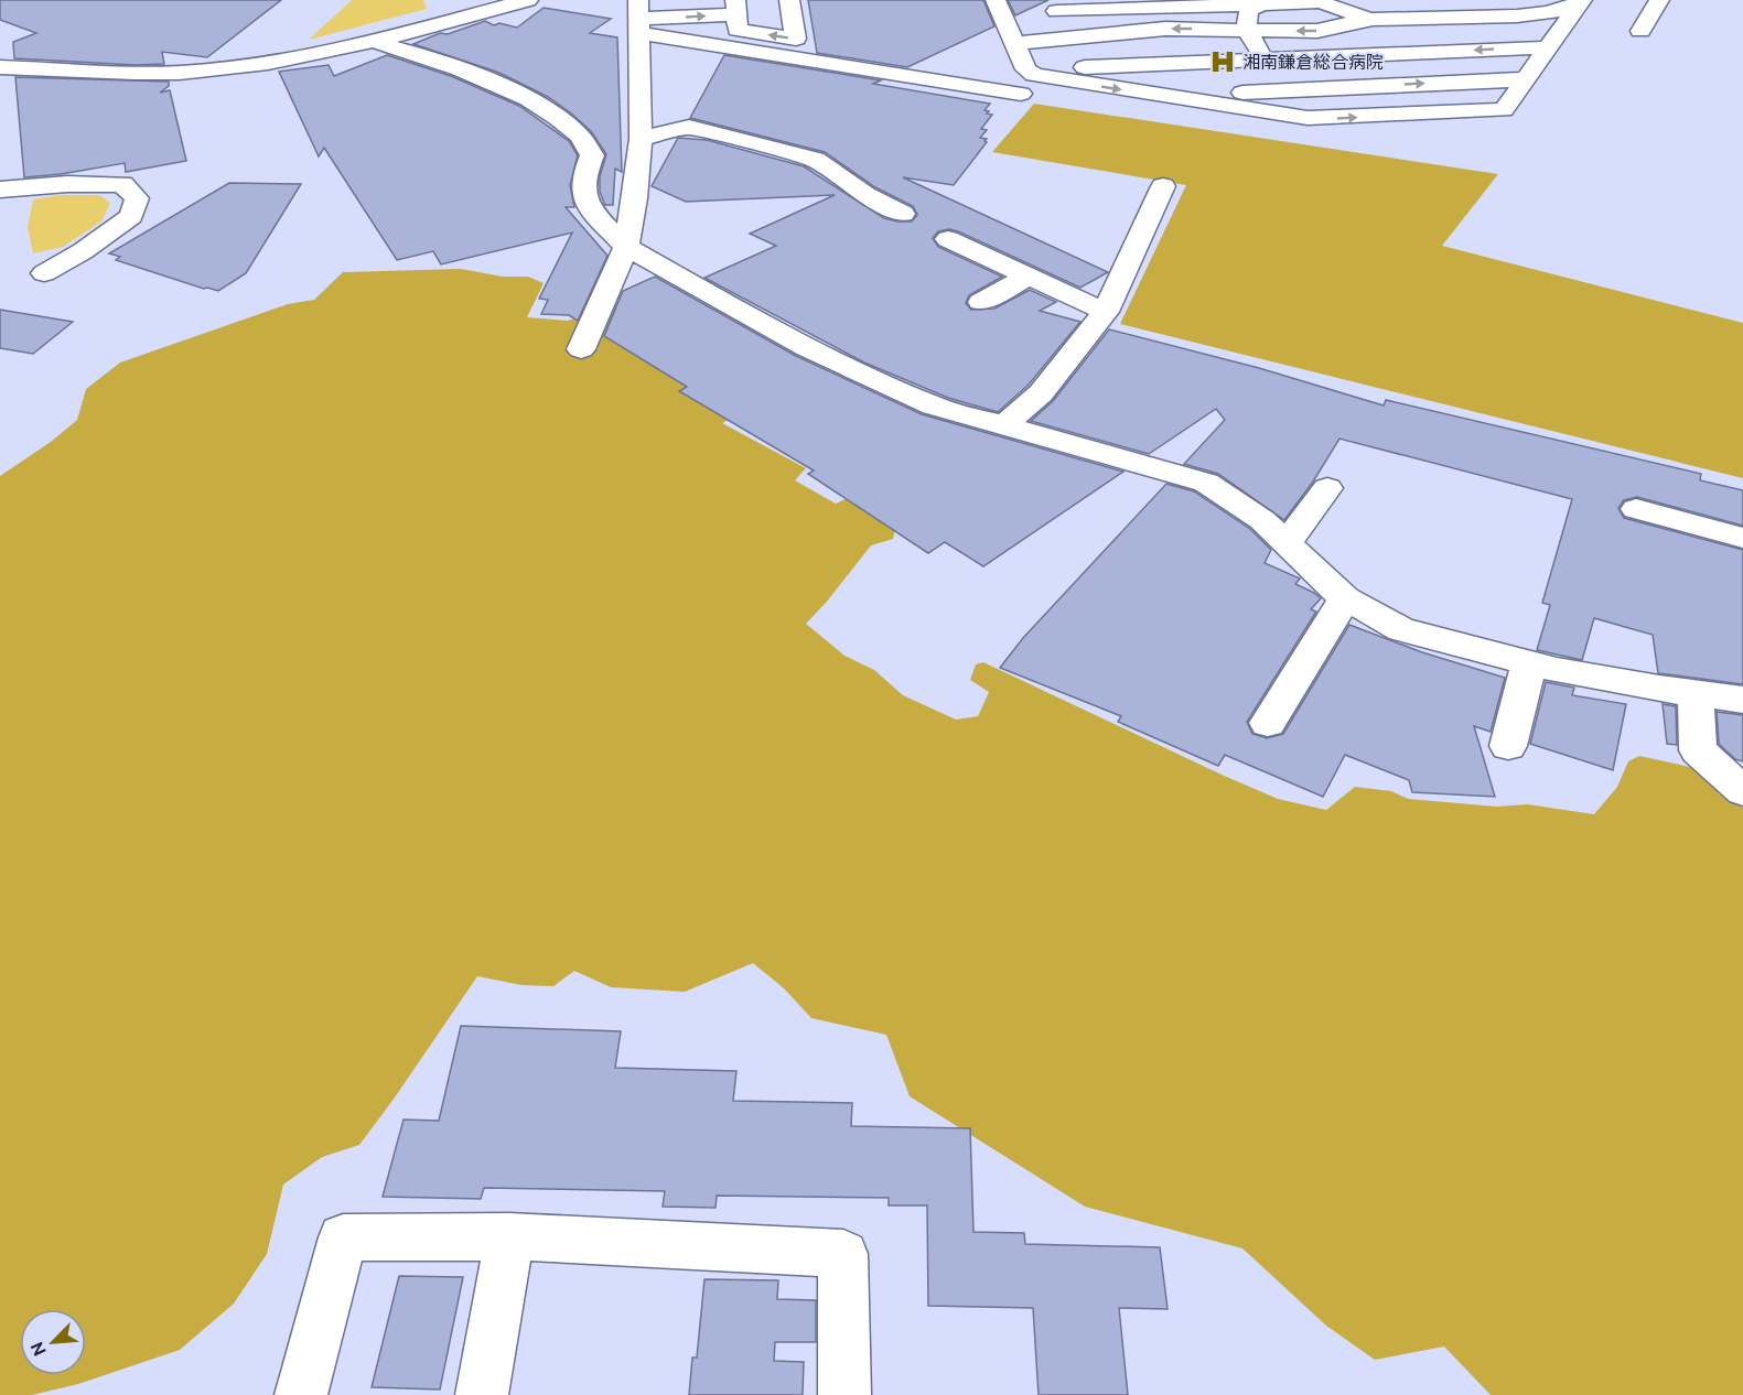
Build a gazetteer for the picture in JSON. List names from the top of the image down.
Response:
{
  "places": {
    "hospital": ["湘南鎌倉総合病院"]
  },
  "north": "bottom left"
}
